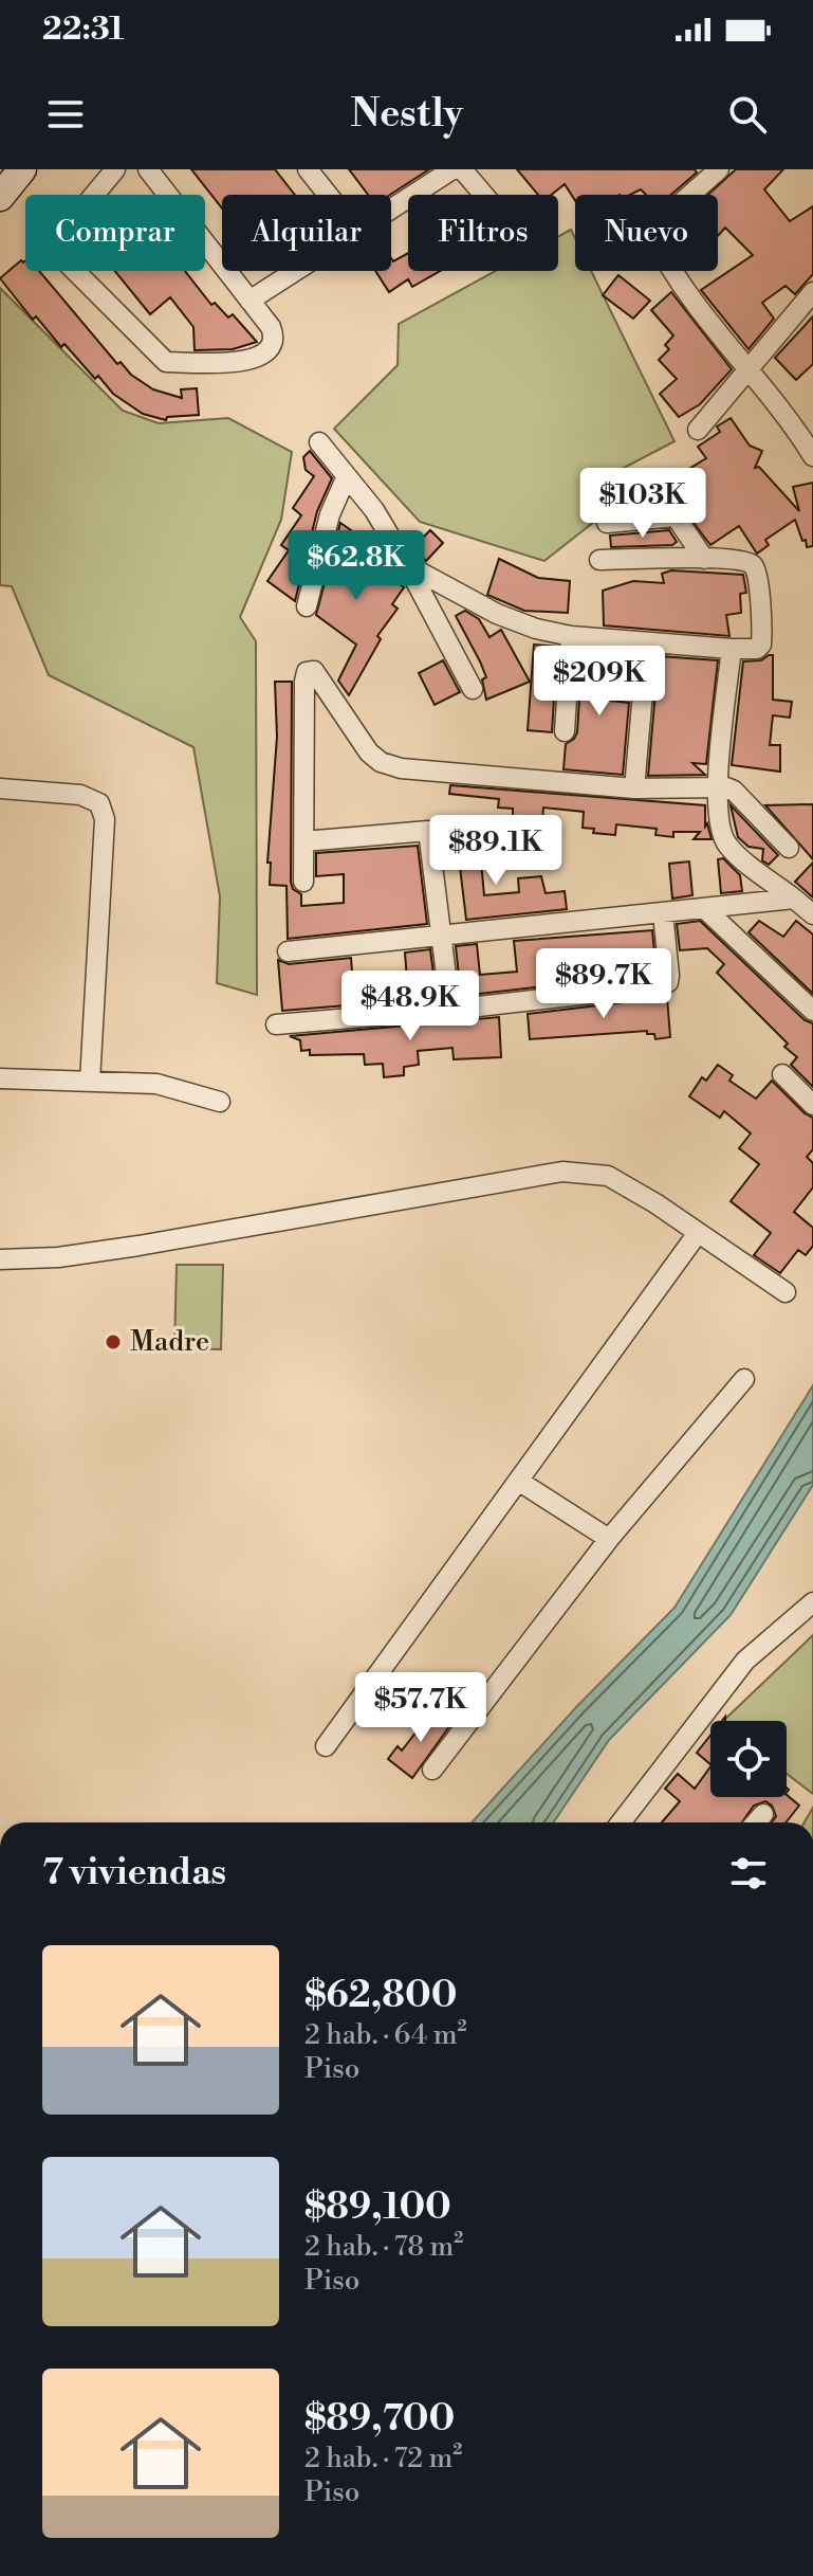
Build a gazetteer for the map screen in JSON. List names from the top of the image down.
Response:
{
  "places": ["Madre"],
  "page": {
    "status": "22:31",
    "header": "Nestly",
    "chip": [
      "Comprar",
      "Alquilar",
      "Filtros",
      "Nuevo"
    ],
    "price": [
      "$103K",
      "$62.8K",
      "$209K",
      "$89.1K",
      "$89.7K",
      "$48.9K",
      "$57.7K"
    ],
    "heading": "7 viviendas",
    "list": [
      {
        "name": "$62,800",
        "note": "2 hab. · 64 m² · Piso"
      },
      {
        "name": "$89,100",
        "note": "2 hab. · 78 m² · Piso"
      },
      {
        "name": "$89,700",
        "note": "2 hab. · 72 m² · Piso"
      }
    ]
  }
}
